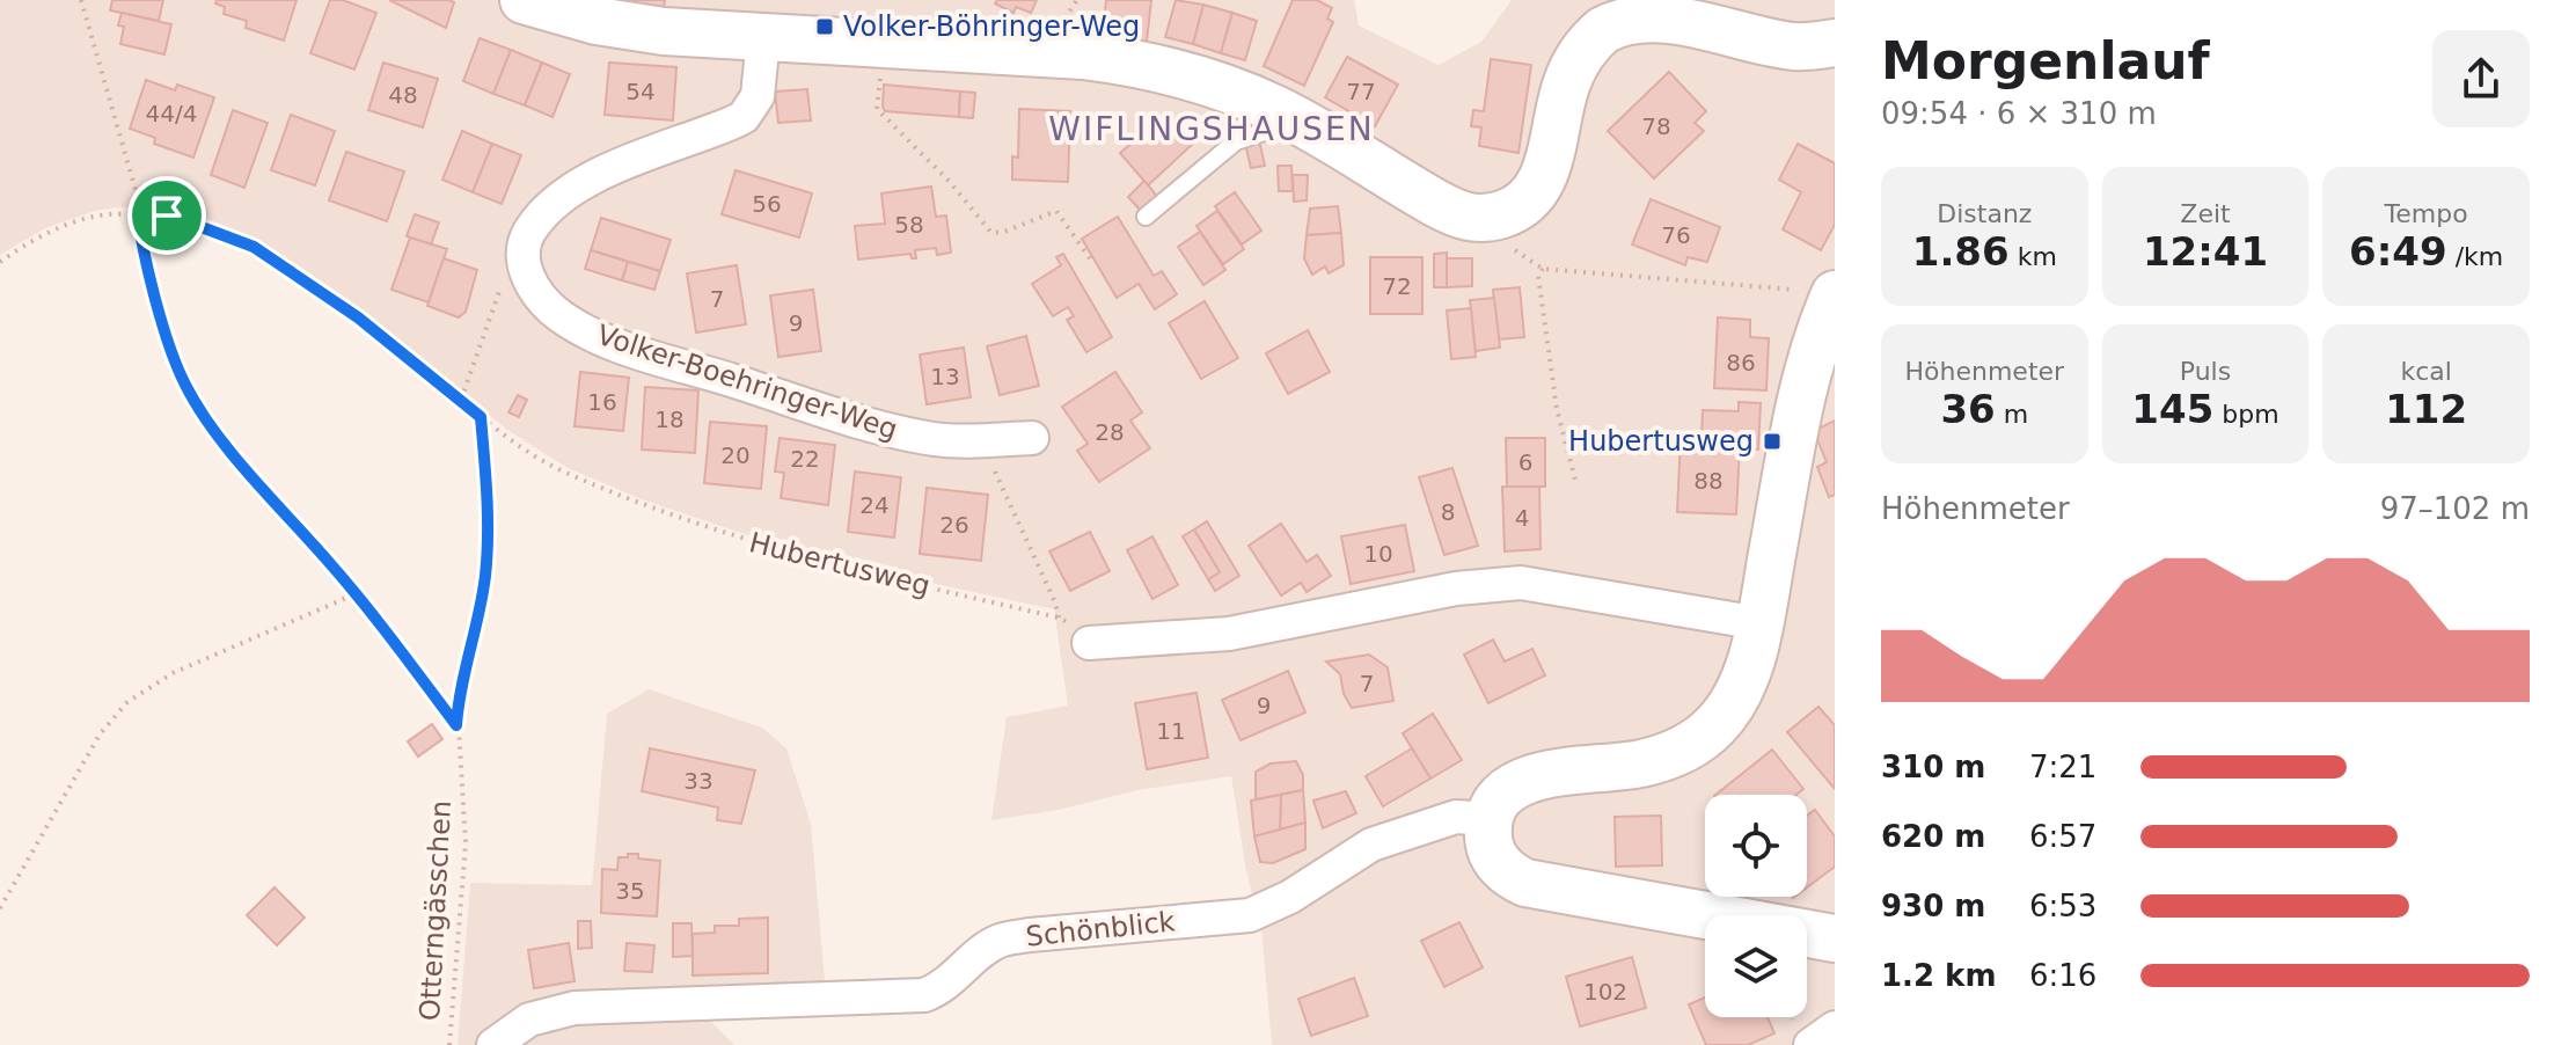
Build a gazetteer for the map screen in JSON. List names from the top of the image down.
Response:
{
  "streets": {
    "street": ["Volker-Boehringer-Weg", "Schönblick"],
    "path": ["Hubertusweg", "Otterngässchen"]
  },
  "crossings": [
    ["Hubertusweg", "Otterngässchen"]
  ],
  "districts": ["WIFLINGSHAUSEN"],
  "places": {
    "transit": ["Volker-Böhringer-Weg", "Hubertusweg"]
  },
  "house_numbers": [
    "54",
    "77",
    "48",
    "44/4",
    "78",
    "56",
    "58",
    "76",
    "72",
    "7",
    "9",
    "86",
    "13",
    "16",
    "18",
    "28",
    "20",
    "22",
    "6",
    "88",
    "24",
    "8",
    "4",
    "26",
    "10",
    "7",
    "9",
    "11",
    "33",
    "35",
    "102"
  ],
  "page": {
    "heading": ["Morgenlauf", "09:54 · 6 × 310 m"],
    "stats": [
      ["Distanz", "1.86 km"],
      ["Zeit", "12:41"],
      ["Tempo", "6:49 /km"],
      ["Höhenmeter", "36 m"],
      ["Puls", "145 bpm"],
      ["kcal", "112"]
    ],
    "chart": ["Höhenmeter", "97–102 m"],
    "list": [
      {
        "name": "310 m",
        "note": "7:21"
      },
      {
        "name": "620 m",
        "note": "6:57"
      },
      {
        "name": "930 m",
        "note": "6:53"
      },
      {
        "name": "1.2 km",
        "note": "6:16"
      }
    ]
  }
}
